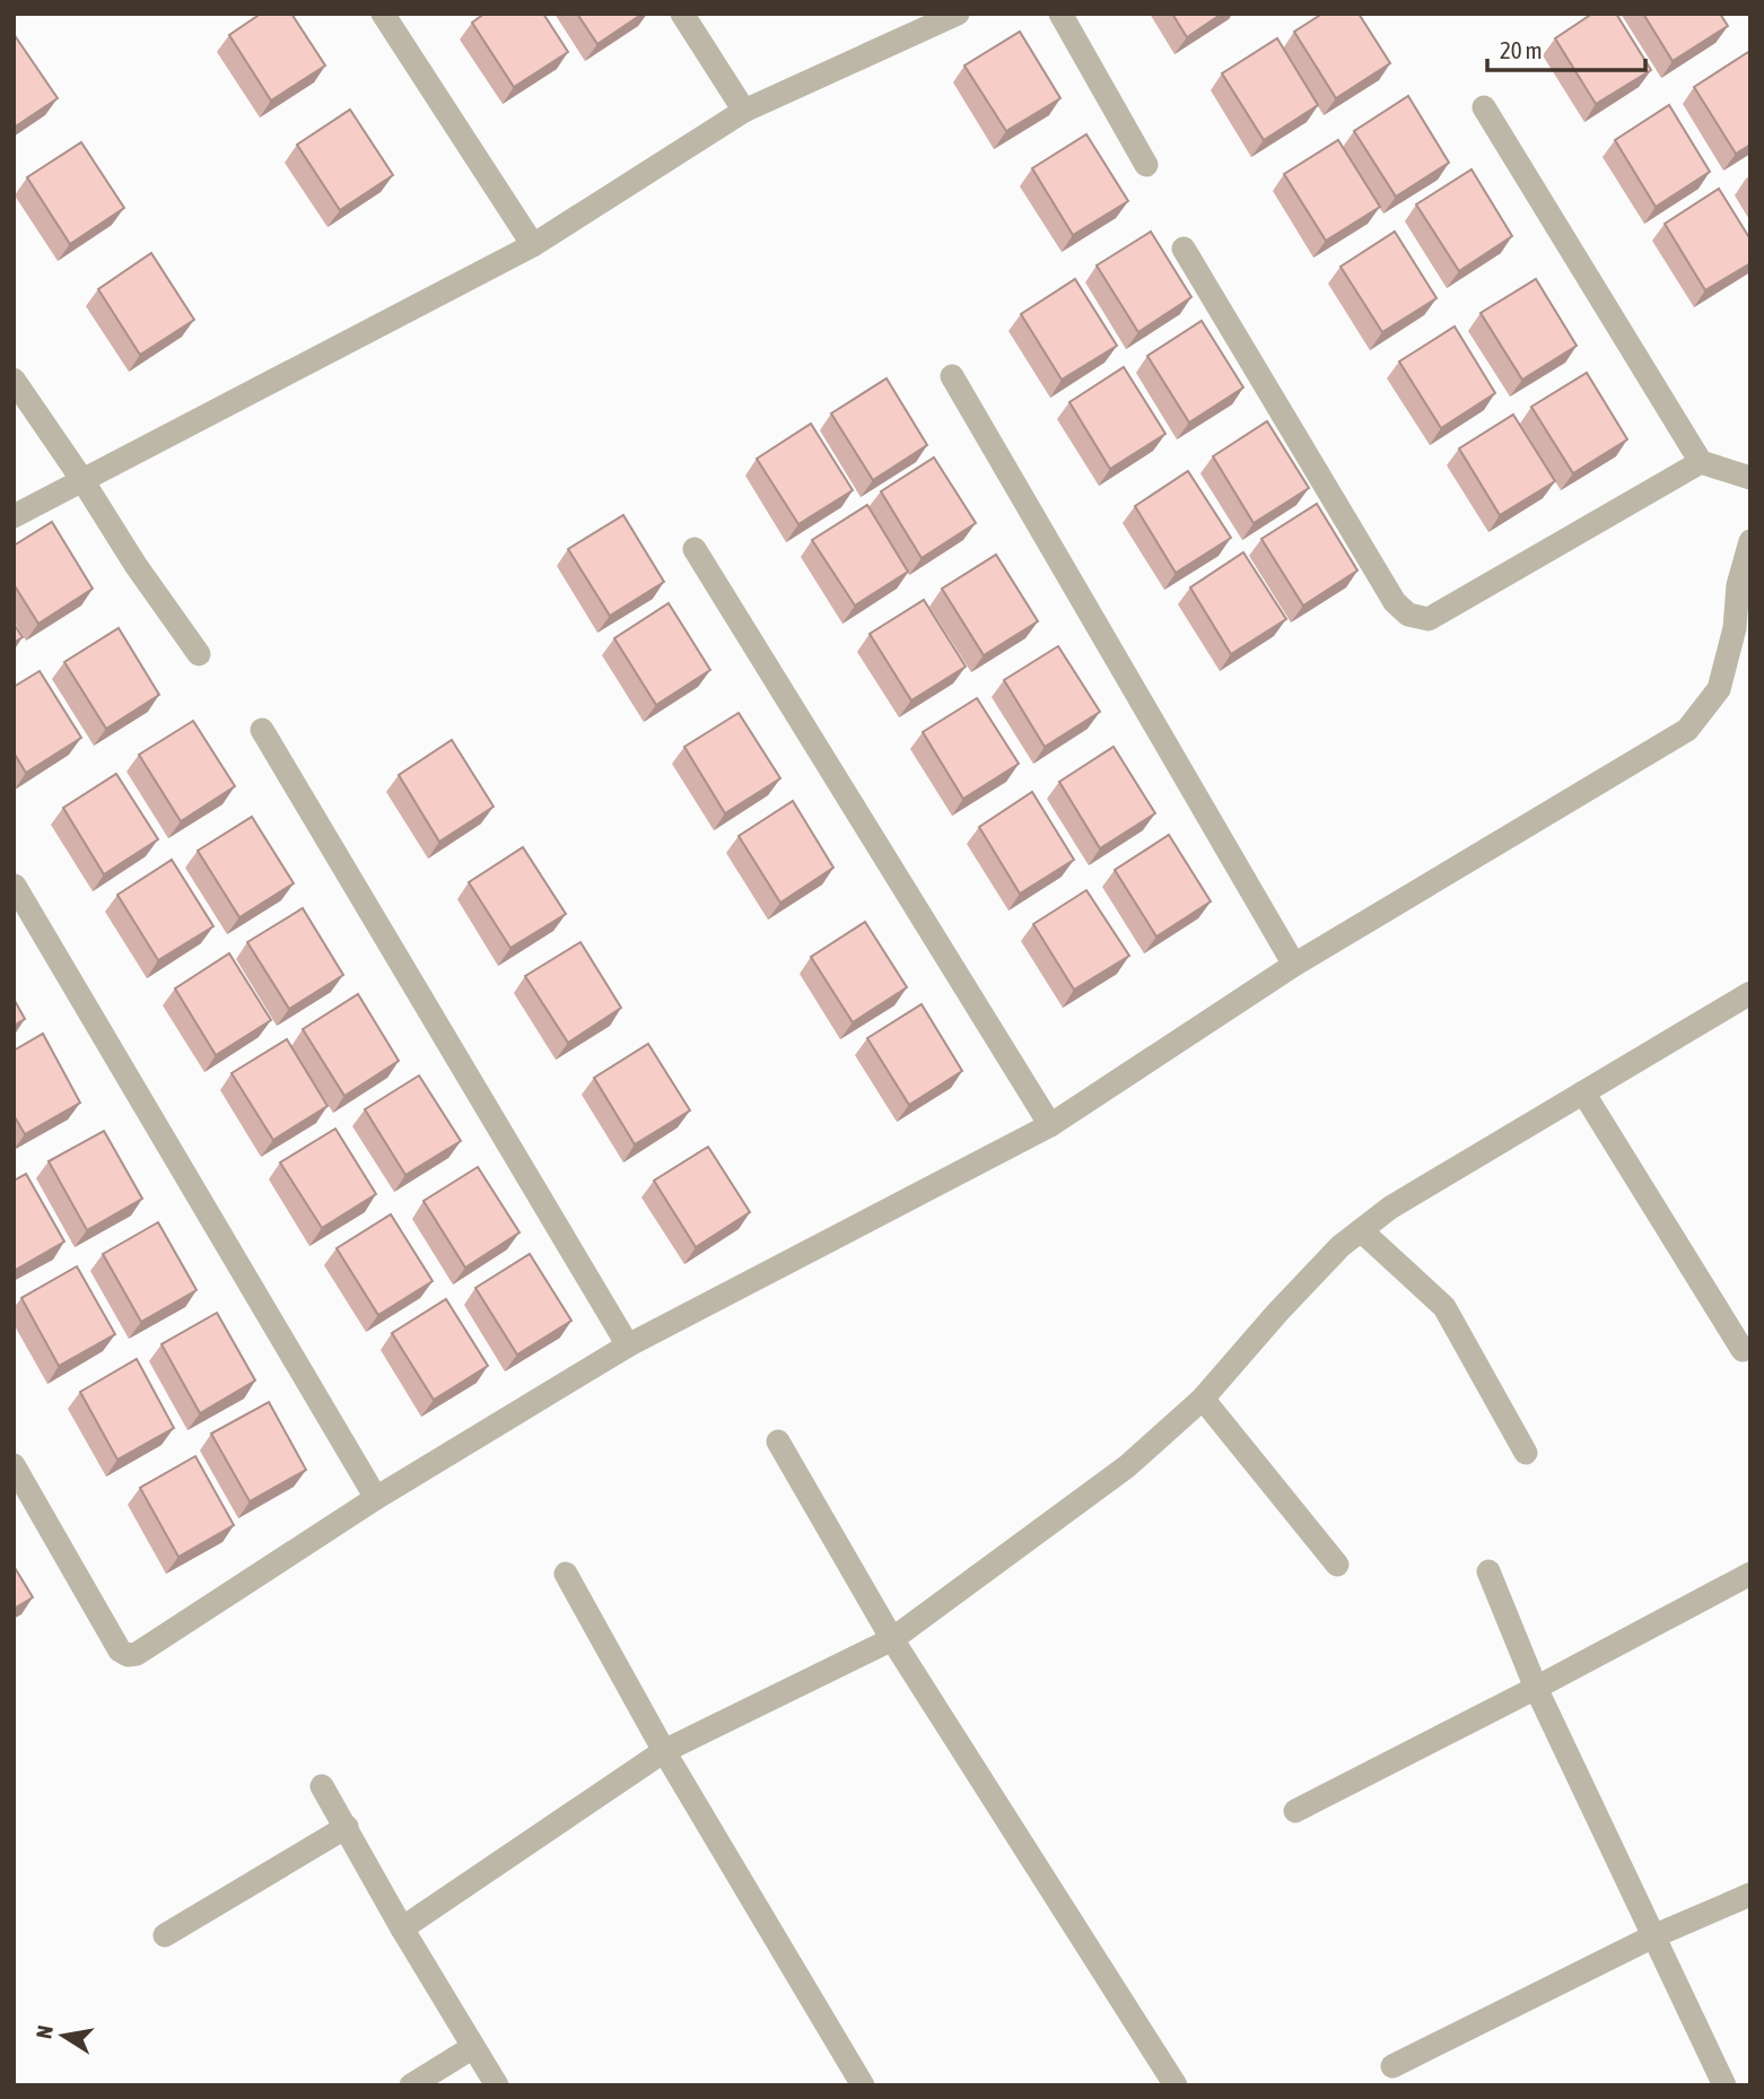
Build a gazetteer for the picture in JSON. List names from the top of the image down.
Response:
{
  "scale_bar": "20 m",
  "north": "left"
}
